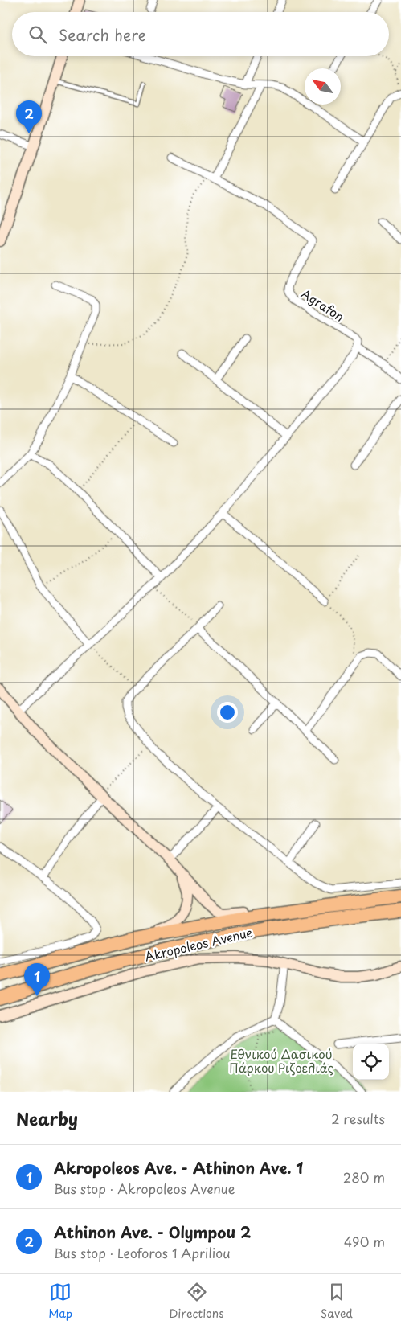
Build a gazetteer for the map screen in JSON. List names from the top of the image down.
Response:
{
  "streets": {
    "highway": ["Akropoleos Avenue"],
    "street": ["Agrafon"]
  },
  "parks": ["Εθνικού Δασικού Πάρκου Ριζοελιάς"],
  "north": "top left",
  "page": {
    "search": "Search here",
    "pins": ["2", "1"],
    "heading": ["Nearby", "2 results"],
    "list": [
      {
        "mark": "1",
        "name": "Akropoleos Ave. - Athinon Ave. 1",
        "note": "Bus stop · Akropoleos Avenue",
        "value": "280 m"
      },
      {
        "mark": "2",
        "name": "Athinon Ave. - Olympou 2",
        "note": "Bus stop · Leoforos 1 Apriliou",
        "value": "490 m"
      }
    ],
    "nav": ["Map", "Directions", "Saved"]
  }
}
